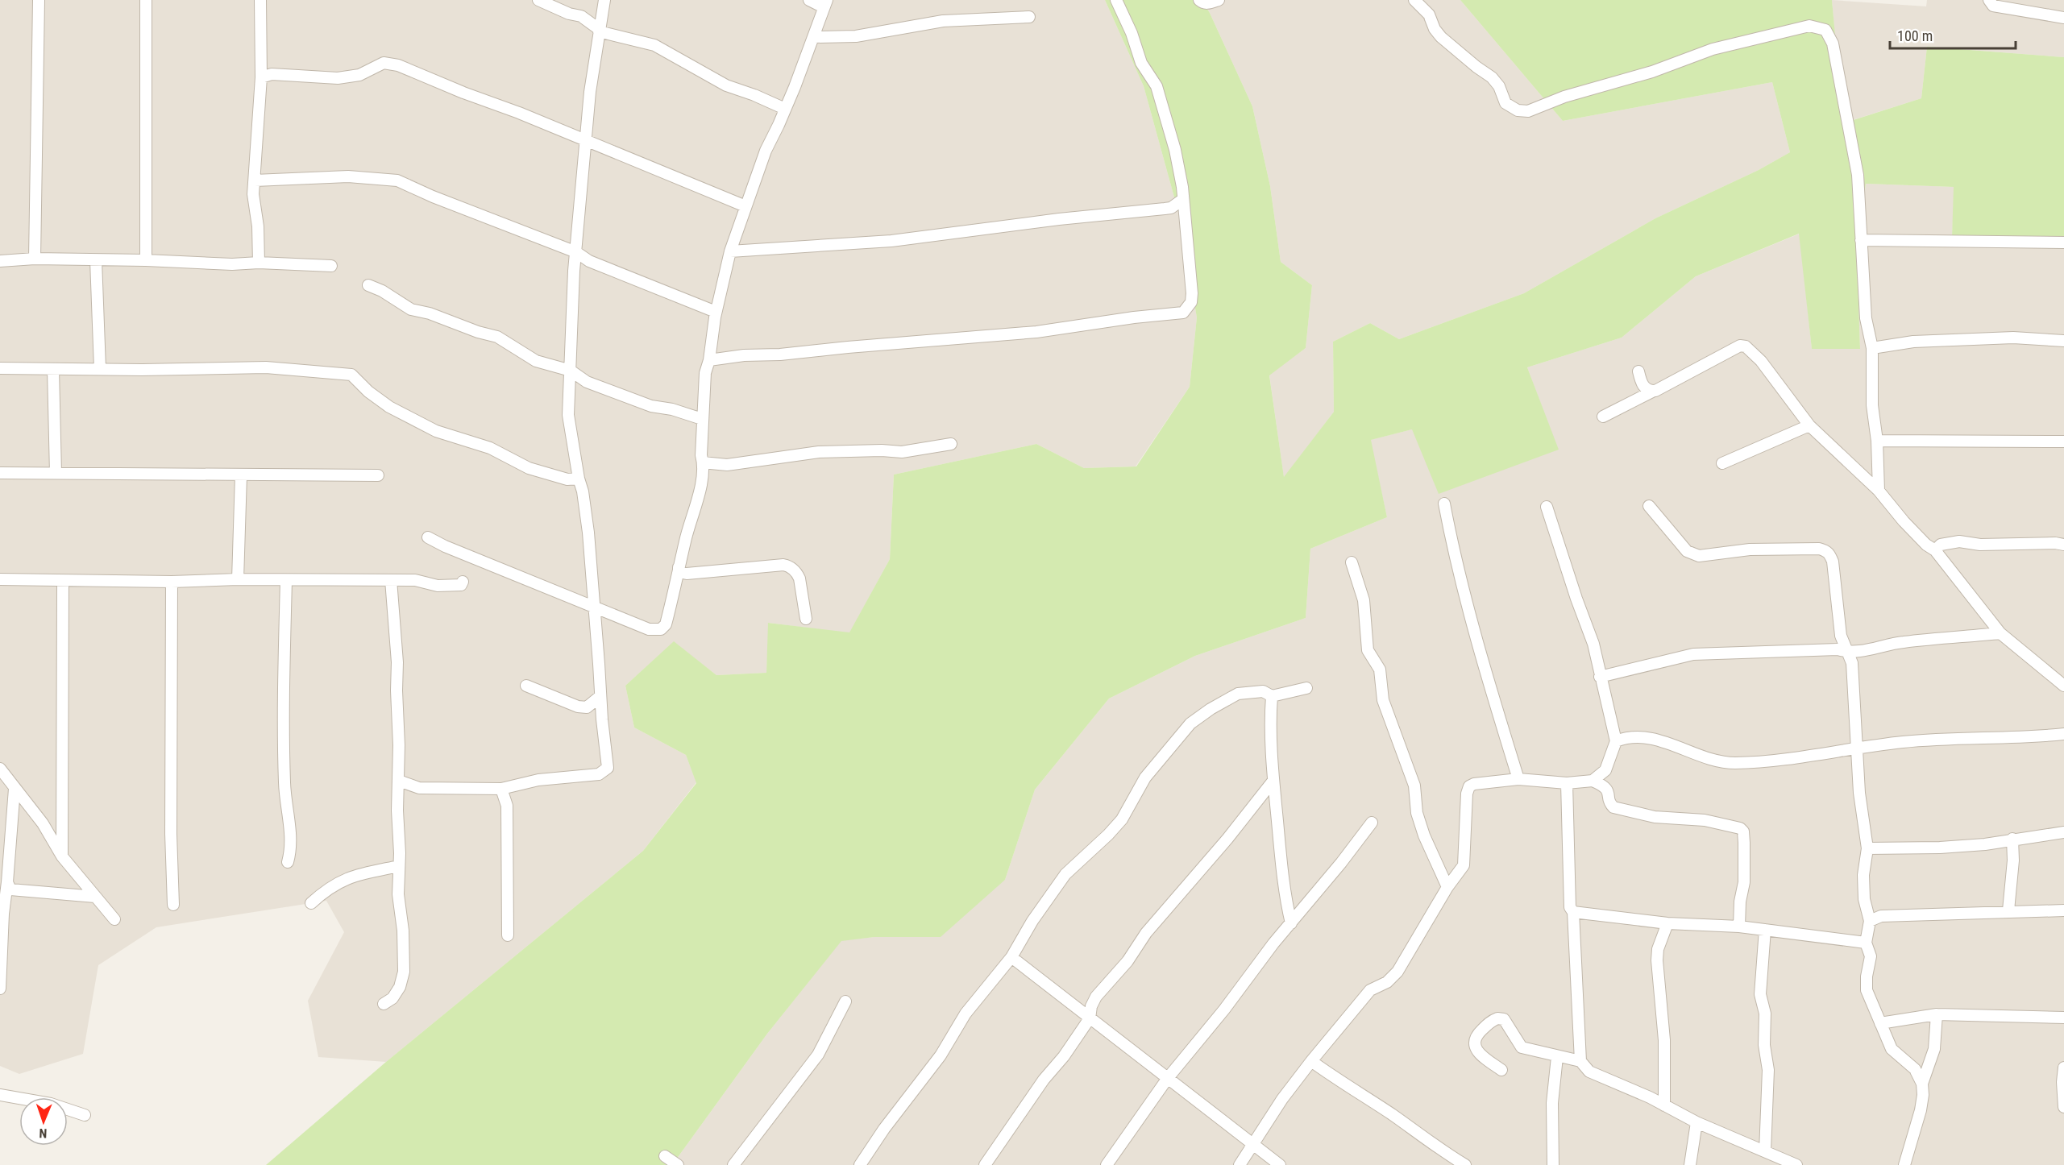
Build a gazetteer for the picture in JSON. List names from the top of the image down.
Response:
{
  "scale_bar": "100 m",
  "north": "bottom"
}
